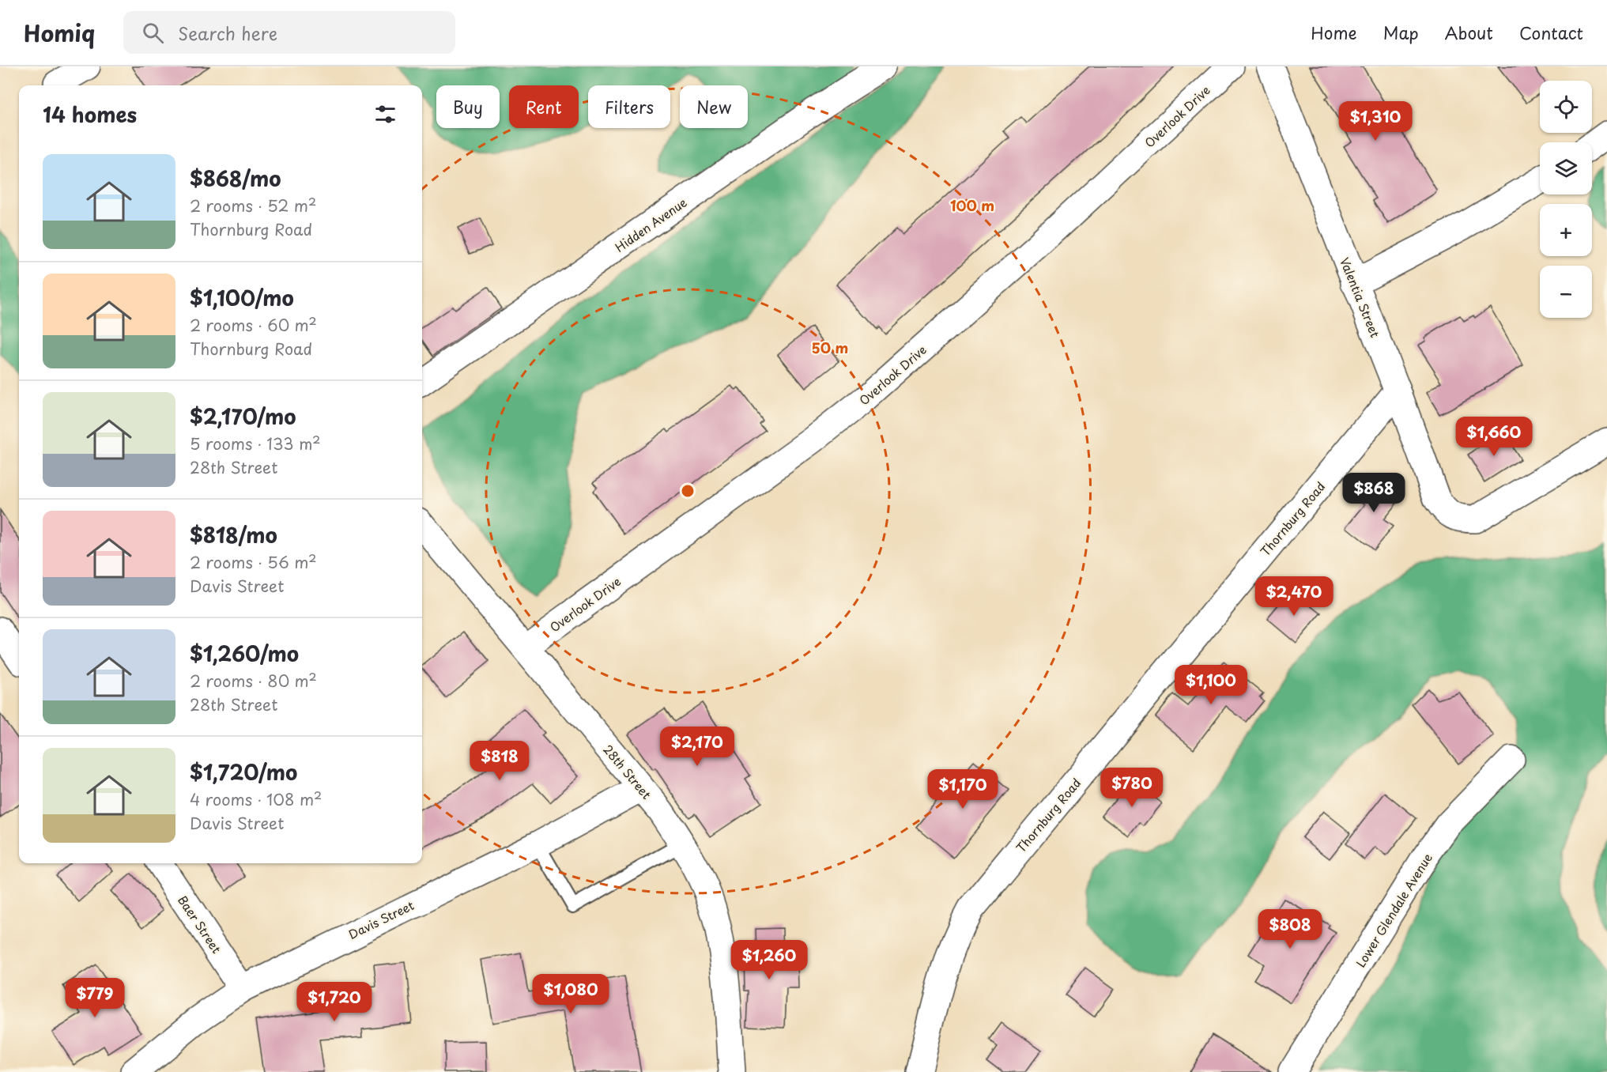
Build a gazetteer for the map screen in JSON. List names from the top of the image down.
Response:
{
  "streets": {
    "street": [
      "Overlook Drive",
      "Hidden Avenue",
      "Valentia Street",
      "Thornburg Road",
      "28th Street",
      "Lower Glendale Avenue",
      "Davis Street",
      "Baer Street"
    ]
  },
  "crossings": [
    ["Overlook Drive", "28th Street"],
    ["Valentia Street", "Thornburg Road"],
    ["28th Street", "Davis Street"],
    ["Davis Street", "Baer Street"]
  ],
  "page": {
    "header": "Homiq",
    "search": "Search here",
    "nav": [
      "Home",
      "Map",
      "About",
      "Contact"
    ],
    "map_buttons": ["+", "−"],
    "chip": [
      "Buy",
      "Rent",
      "Filters",
      "New"
    ],
    "heading": "14 homes",
    "price": [
      "$1,310",
      "$1,660",
      "$868",
      "$2,470",
      "$1,100",
      "$2,170",
      "$818",
      "$780",
      "$1,170",
      "$808",
      "$1,260",
      "$1,080",
      "$779",
      "$1,720"
    ],
    "list": [
      {
        "name": "$868/mo",
        "note": "2 rooms · 52 m² · Thornburg Road"
      },
      {
        "name": "$1,100/mo",
        "note": "2 rooms · 60 m² · Thornburg Road"
      },
      {
        "name": "$2,170/mo",
        "note": "5 rooms · 133 m² · 28th Street"
      },
      {
        "name": "$818/mo",
        "note": "2 rooms · 56 m² · Davis Street"
      },
      {
        "name": "$1,260/mo",
        "note": "2 rooms · 80 m² · 28th Street"
      },
      {
        "name": "$1,720/mo",
        "note": "4 rooms · 108 m² · Davis Street"
      }
    ]
  },
  "rings": ["100 m", "50 m"]
}
